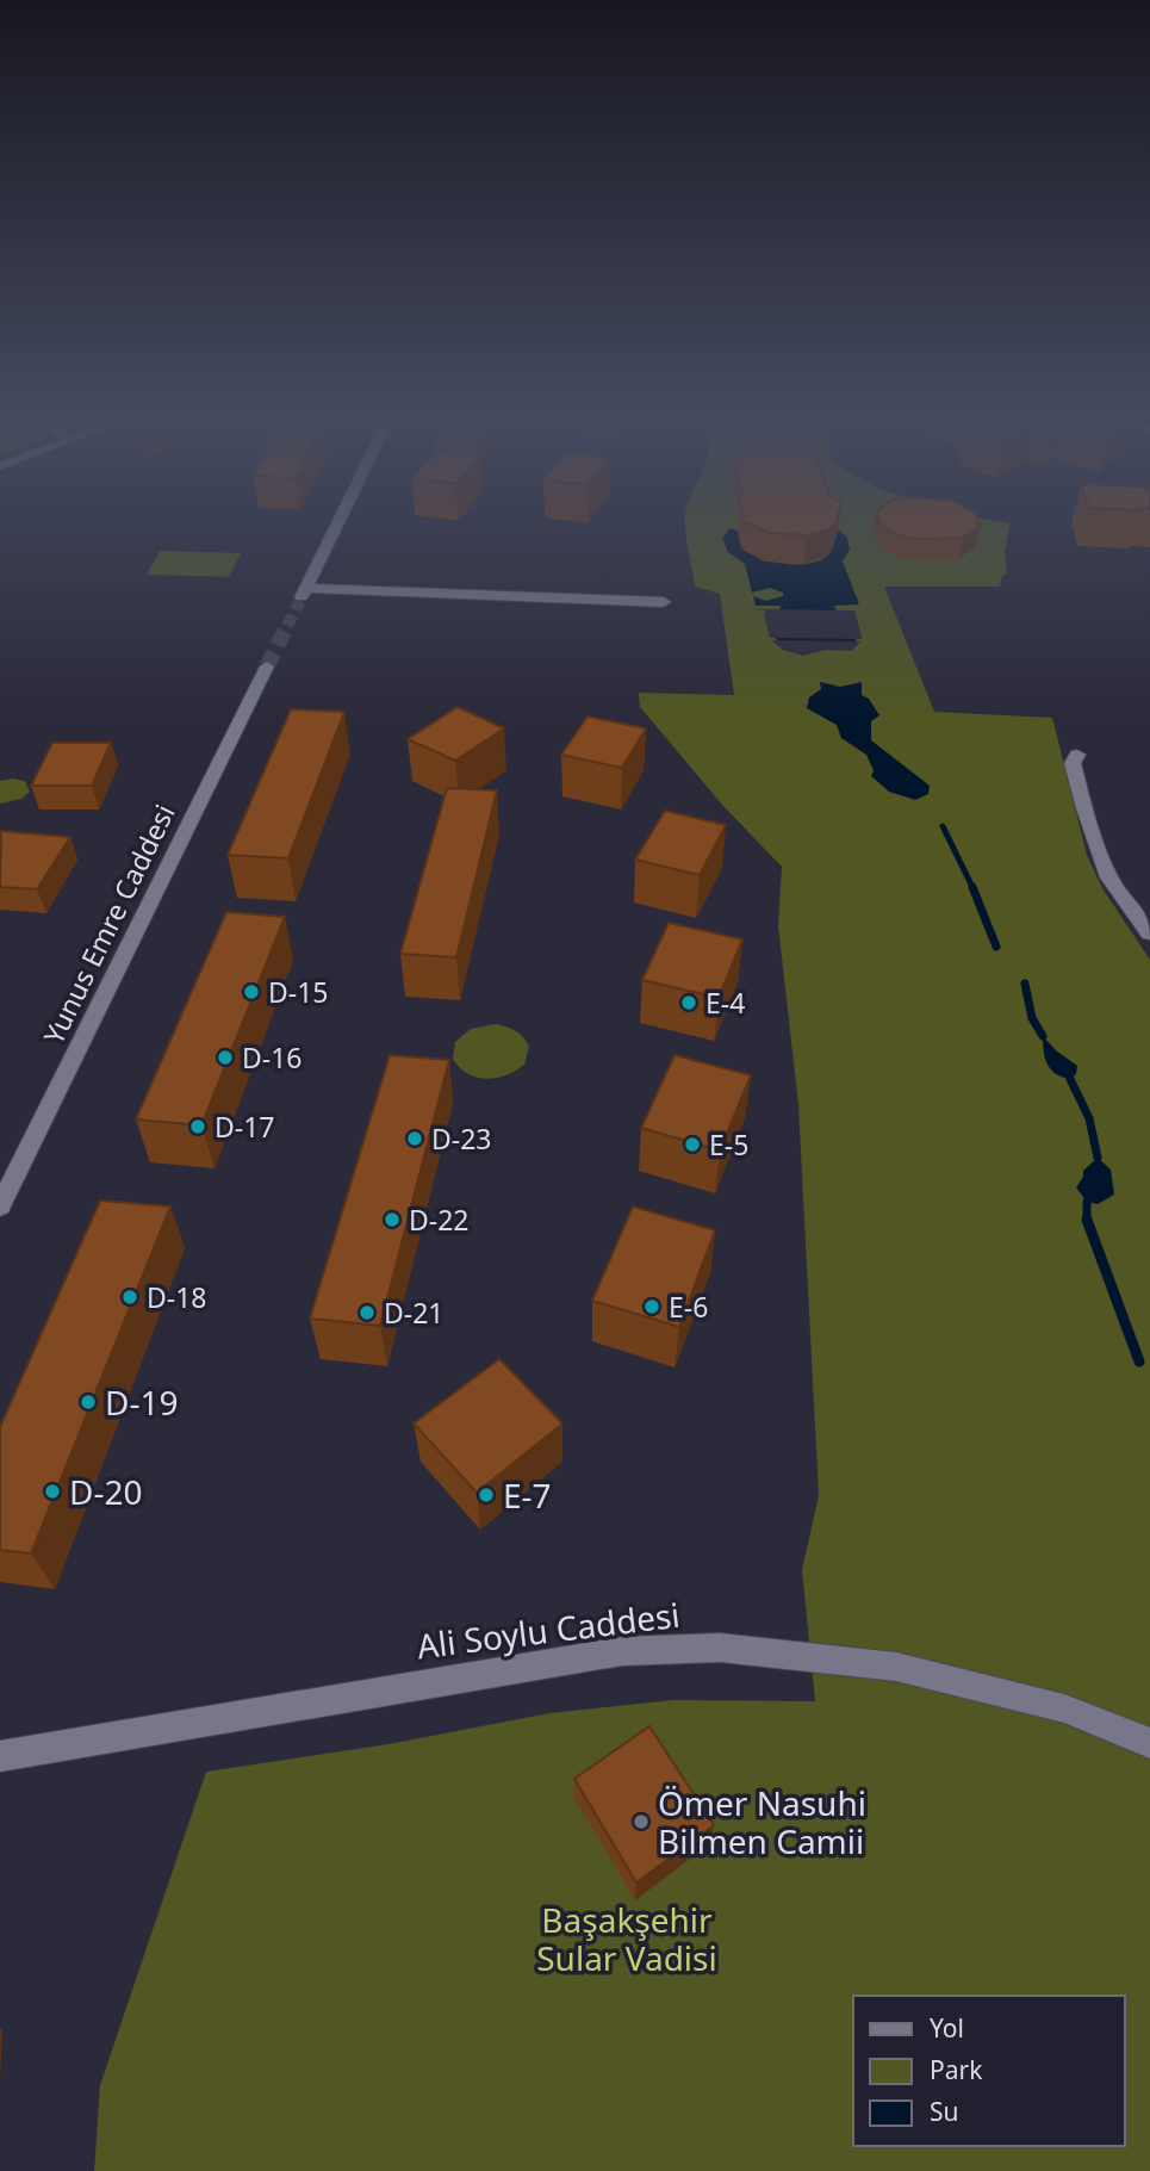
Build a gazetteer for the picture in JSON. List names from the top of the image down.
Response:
{
  "streets": {
    "street": ["Yunus Emre Caddesi", "Ali Soylu Caddesi"]
  },
  "parks": ["Başakşehir Sular Vadisi"],
  "places": [
    "D-15",
    "E-4",
    "D-16",
    "D-17",
    "D-23",
    "E-5",
    "D-22",
    "D-18",
    "E-6",
    "D-21",
    "D-19",
    "D-20",
    "E-7",
    "Ömer Nasuhi Bilmen Camii"
  ],
  "legend": ["Yol", "Park", "Su"]
}
